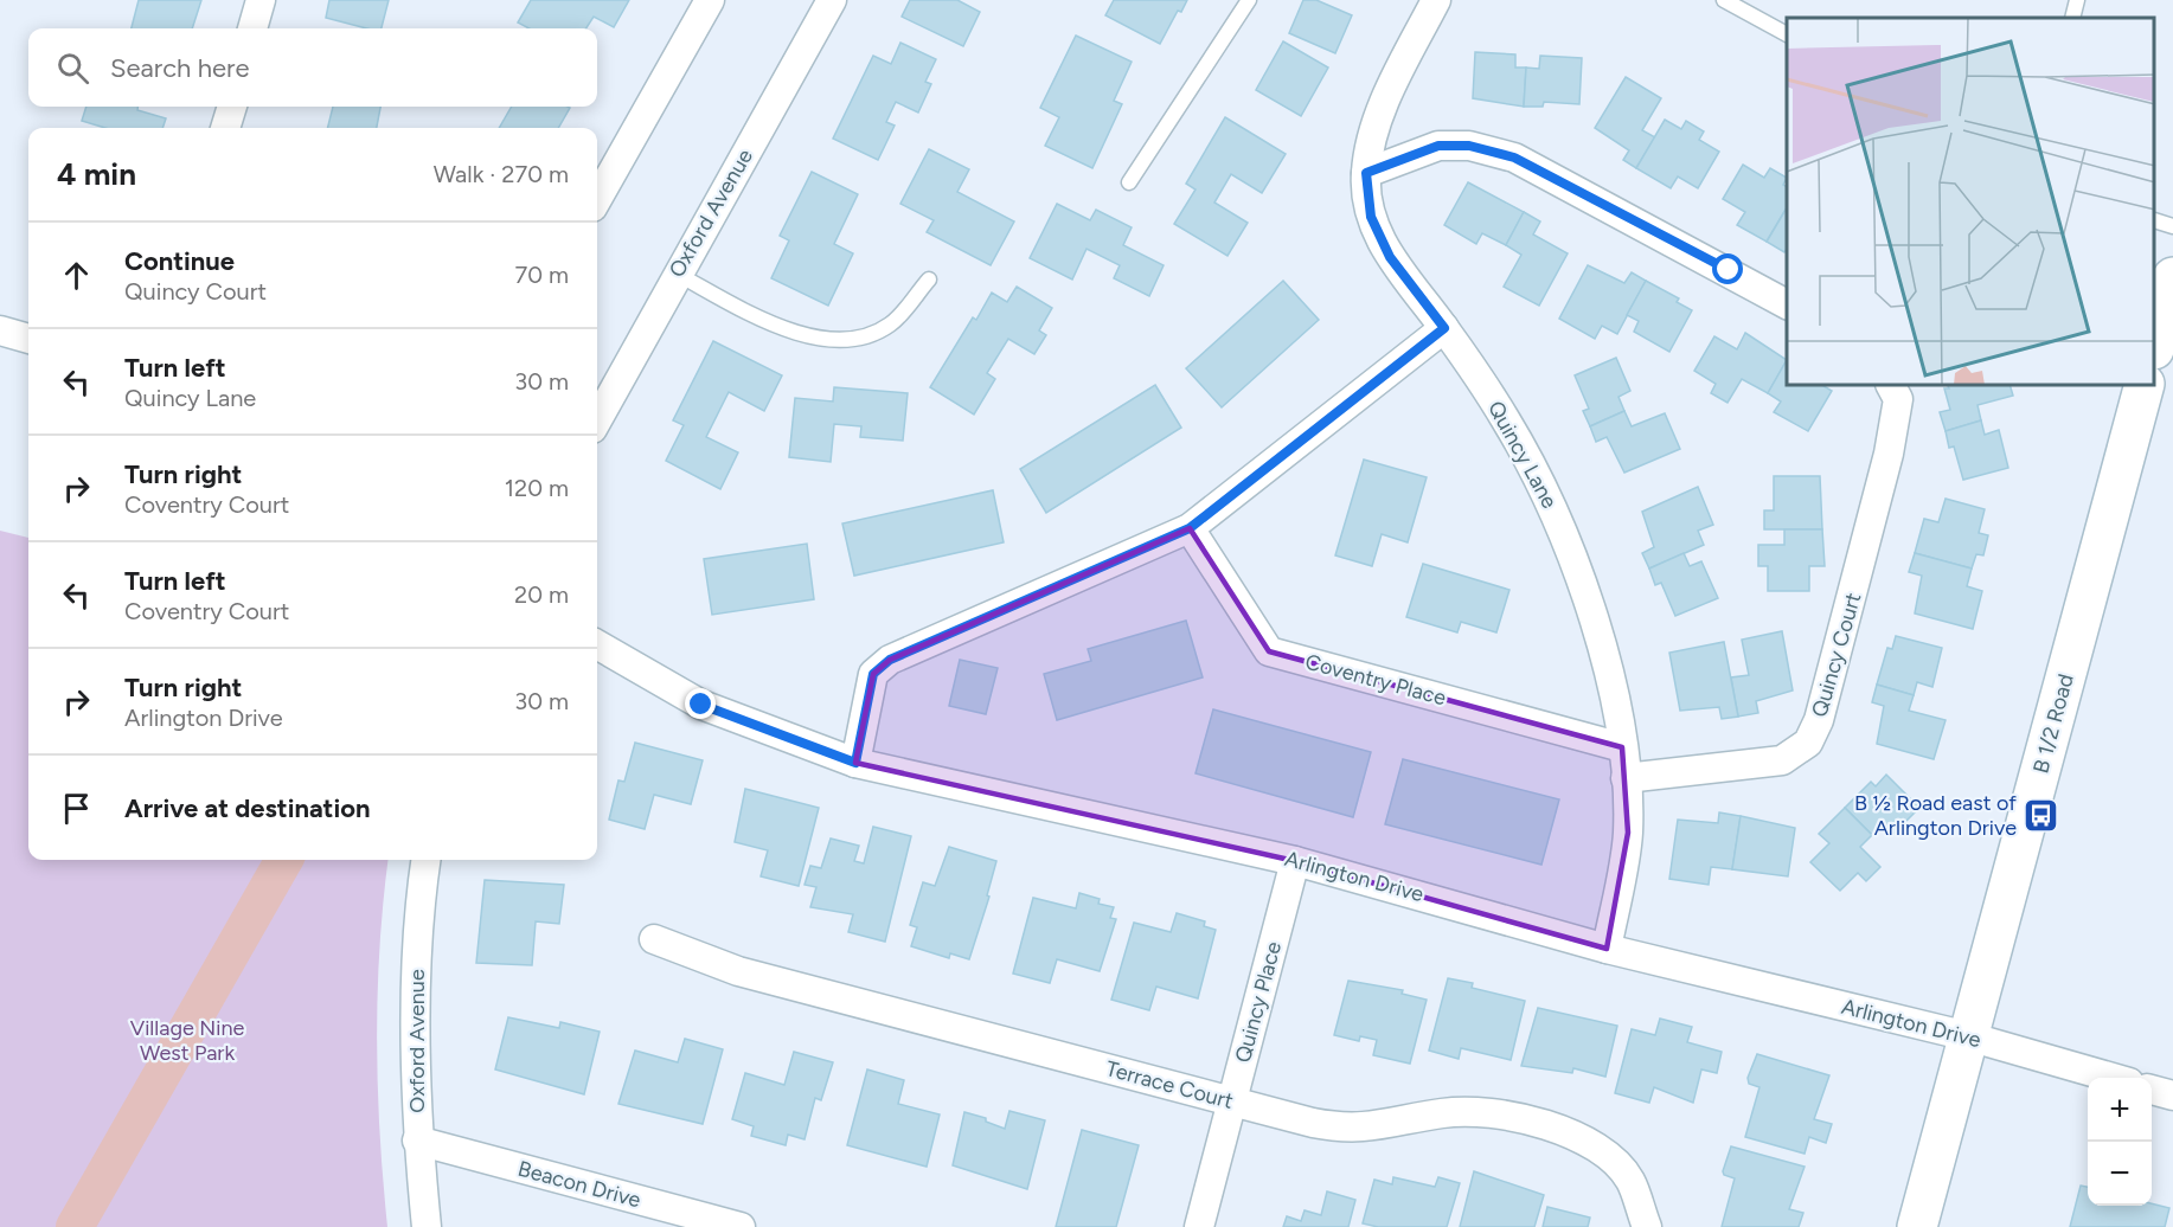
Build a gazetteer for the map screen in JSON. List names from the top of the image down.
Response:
{
  "streets": {
    "main road": ["B 1/2 Road"],
    "street": [
      "Oxford Avenue",
      "Quincy Lane",
      "Quincy Court",
      "Coventry Place",
      "Arlington Drive",
      "Quincy Place",
      "Terrace Court",
      "Beacon Drive"
    ]
  },
  "crossings": [
    ["Oxford Avenue", "Beacon Drive"],
    ["Quincy Lane", "Quincy Court"],
    ["Quincy Lane", "Coventry Place"],
    ["Quincy Lane", "Arlington Drive"],
    ["B 1/2 Road", "Arlington Drive"],
    ["Arlington Drive", "Quincy Place"],
    ["Quincy Place", "Terrace Court"]
  ],
  "parks": ["Village Nine West Park"],
  "places": {
    "bus stop": ["B ½ Road east of Arlington Drive"]
  },
  "page": {
    "search": "Search here",
    "heading": ["4 min", "Walk · 270 m"],
    "list": [
      ["Continue", "Quincy Court", "70 m"],
      ["Turn left", "Quincy Lane", "30 m"],
      ["Turn right", "Coventry Court", "120 m"],
      ["Turn left", "Coventry Court", "20 m"],
      ["Turn right", "Arlington Drive", "30 m"],
      "Arrive at destination"
    ],
    "map_buttons": ["+", "−"]
  }
}
